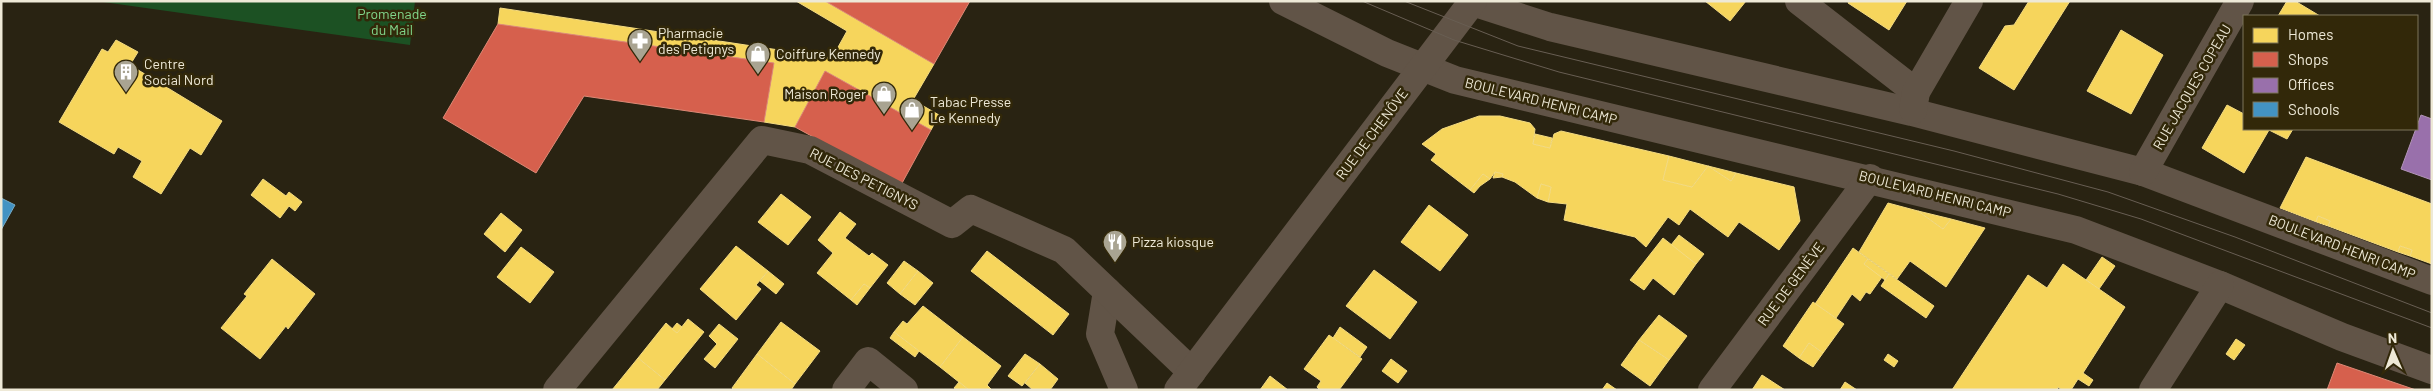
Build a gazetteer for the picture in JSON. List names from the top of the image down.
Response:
{
  "streets": {
    "street": [
      "RUE JACQUES COPEAU",
      "BOULEVARD HENRI CAMP",
      "RUE DE CHENÔVE",
      "RUE DES PETIGNYS",
      "RUE DE GENÈVE"
    ]
  },
  "crossings": [
    ["RUE JACQUES COPEAU", "BOULEVARD HENRI CAMP"],
    ["BOULEVARD HENRI CAMP", "RUE DE CHENÔVE"],
    ["BOULEVARD HENRI CAMP", "RUE DE GENÈVE"],
    ["RUE DE CHENÔVE", "RUE DES PETIGNYS"]
  ],
  "parks": ["Promenade du Mail"],
  "places": {
    "pharmacy": ["Pharmacie des Petignys"],
    "shop": ["Coiffure Kennedy", "Maison Roger", "Tabac Presse Le Kennedy"],
    "building": ["Centre Social Nord"],
    "restaurant": ["Pizza kiosque"]
  },
  "legend": [
    "Homes",
    "Shops",
    "Offices",
    "Schools"
  ],
  "north": "top"
}
